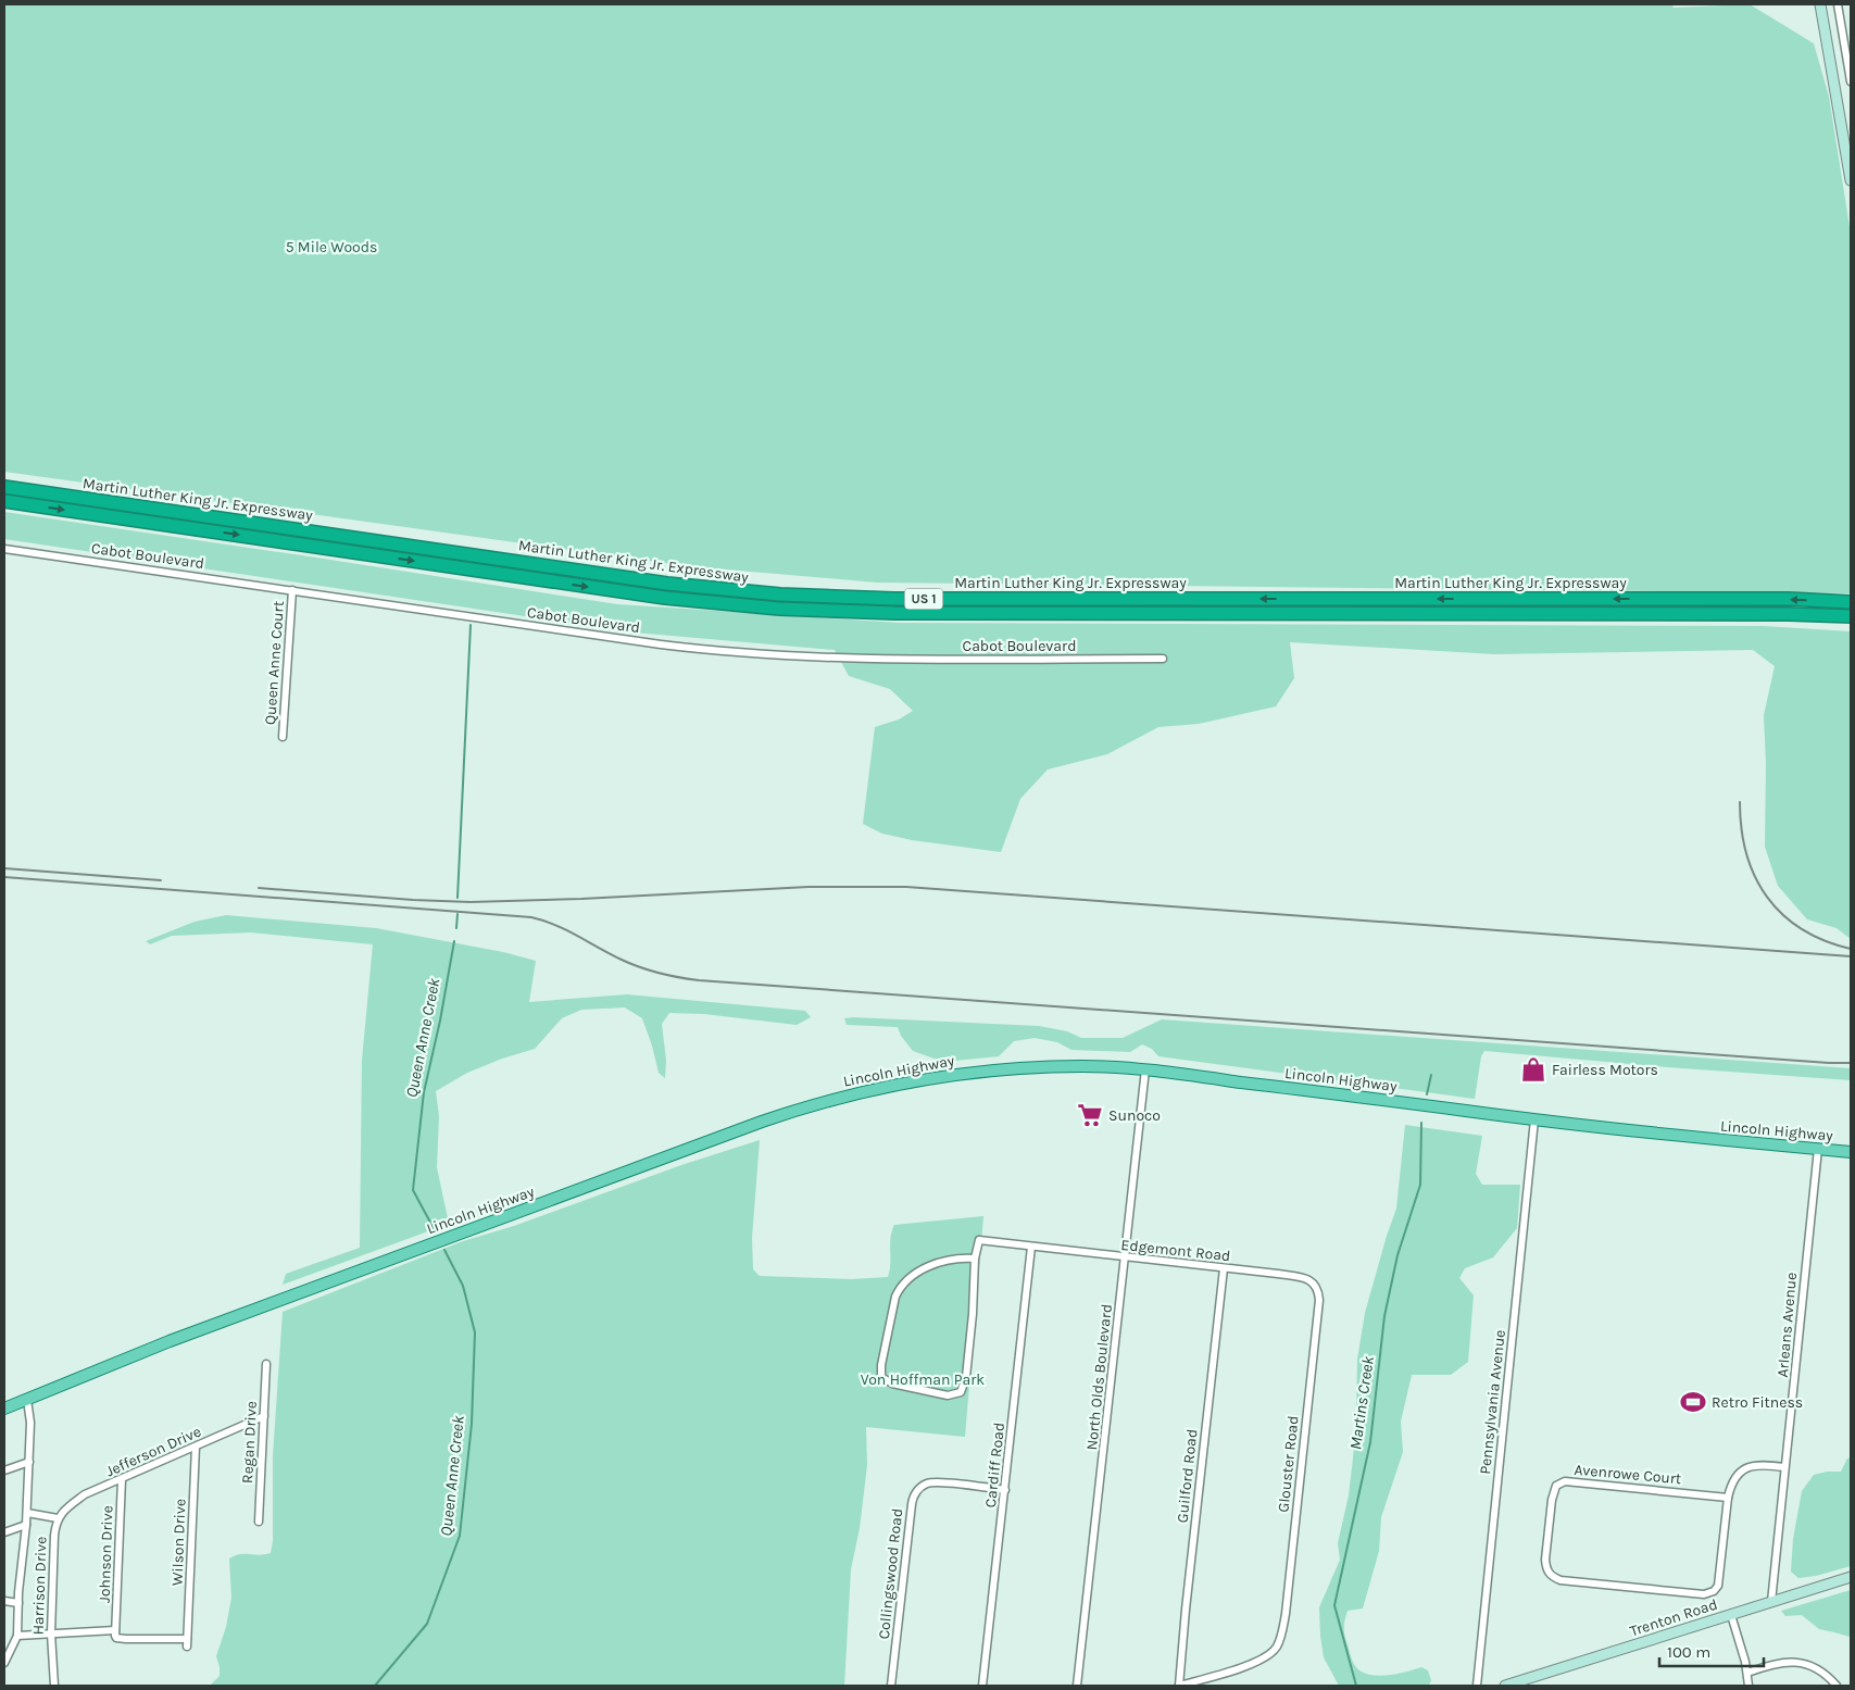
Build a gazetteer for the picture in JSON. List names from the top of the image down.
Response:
{
  "streets": {
    "highway": ["Martin Luther King Jr. Expressway", "US 1"],
    "main road": ["Lincoln Highway", "Trenton Road"],
    "street": [
      "Cabot Boulevard",
      "Queen Anne Court",
      "Edgemont Road",
      "Arleans Avenue",
      "North Olds Boulevard",
      "Pennsylvania Avenue",
      "Regan Drive",
      "Jefferson Drive",
      "Glouster Road",
      "Cardiff Road",
      "Avenrowe Court",
      "Guilford Road",
      "Wilson Drive",
      "Johnson Drive",
      "Collingswood Road",
      "Harrison Drive"
    ]
  },
  "crossings": [
    ["Cabot Boulevard", "Queen Anne Court"],
    ["Lincoln Highway", "Arleans Avenue"],
    ["Lincoln Highway", "North Olds Boulevard"],
    ["Lincoln Highway", "Pennsylvania Avenue"],
    ["Edgemont Road", "North Olds Boulevard"],
    ["Edgemont Road", "Glouster Road"],
    ["Edgemont Road", "Cardiff Road"],
    ["Edgemont Road", "Guilford Road"],
    ["Arleans Avenue", "Trenton Road"],
    ["Regan Drive", "Jefferson Drive"],
    ["Jefferson Drive", "Wilson Drive"],
    ["Jefferson Drive", "Johnson Drive"],
    ["Jefferson Drive", "Harrison Drive"],
    ["Glouster Road", "Guilford Road"],
    ["Cardiff Road", "Collingswood Road"]
  ],
  "water": ["Queen Anne Creek", "Martins Creek"],
  "parks": ["5 Mile Woods", "Von Hoffman Park"],
  "places": {
    "shop": ["Fairless Motors"],
    "supermarket": ["Sunoco"],
    "sports": ["Retro Fitness"]
  },
  "scale_bar": "100 m"
}
